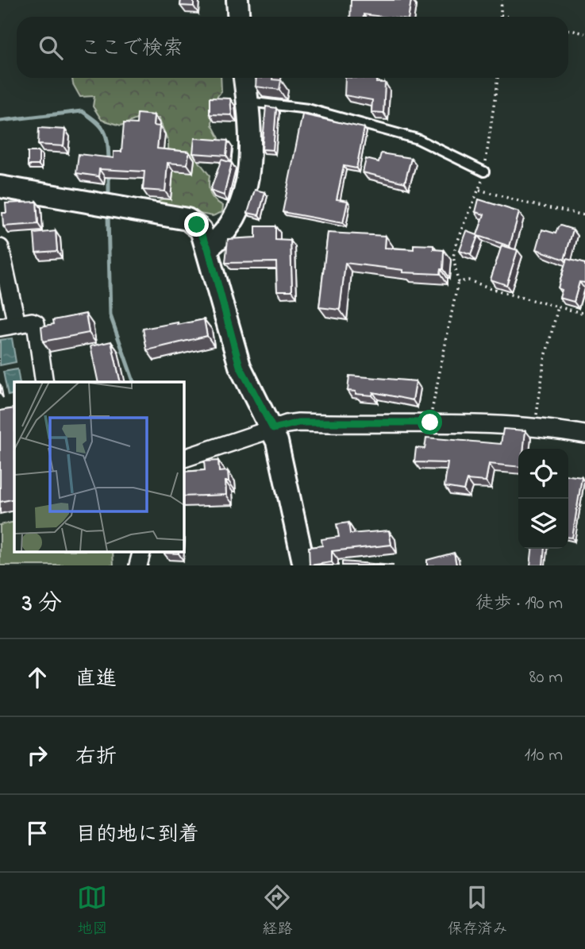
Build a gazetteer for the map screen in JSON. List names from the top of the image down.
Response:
{
  "page": {
    "search": "ここで検索",
    "heading": ["3 分", "徒歩 · 190 m"],
    "list": [
      ["直進", "80 m"],
      ["右折", "110 m"],
      "目的地に到着"
    ],
    "nav": ["地図", "経路", "保存済み"]
  }
}
